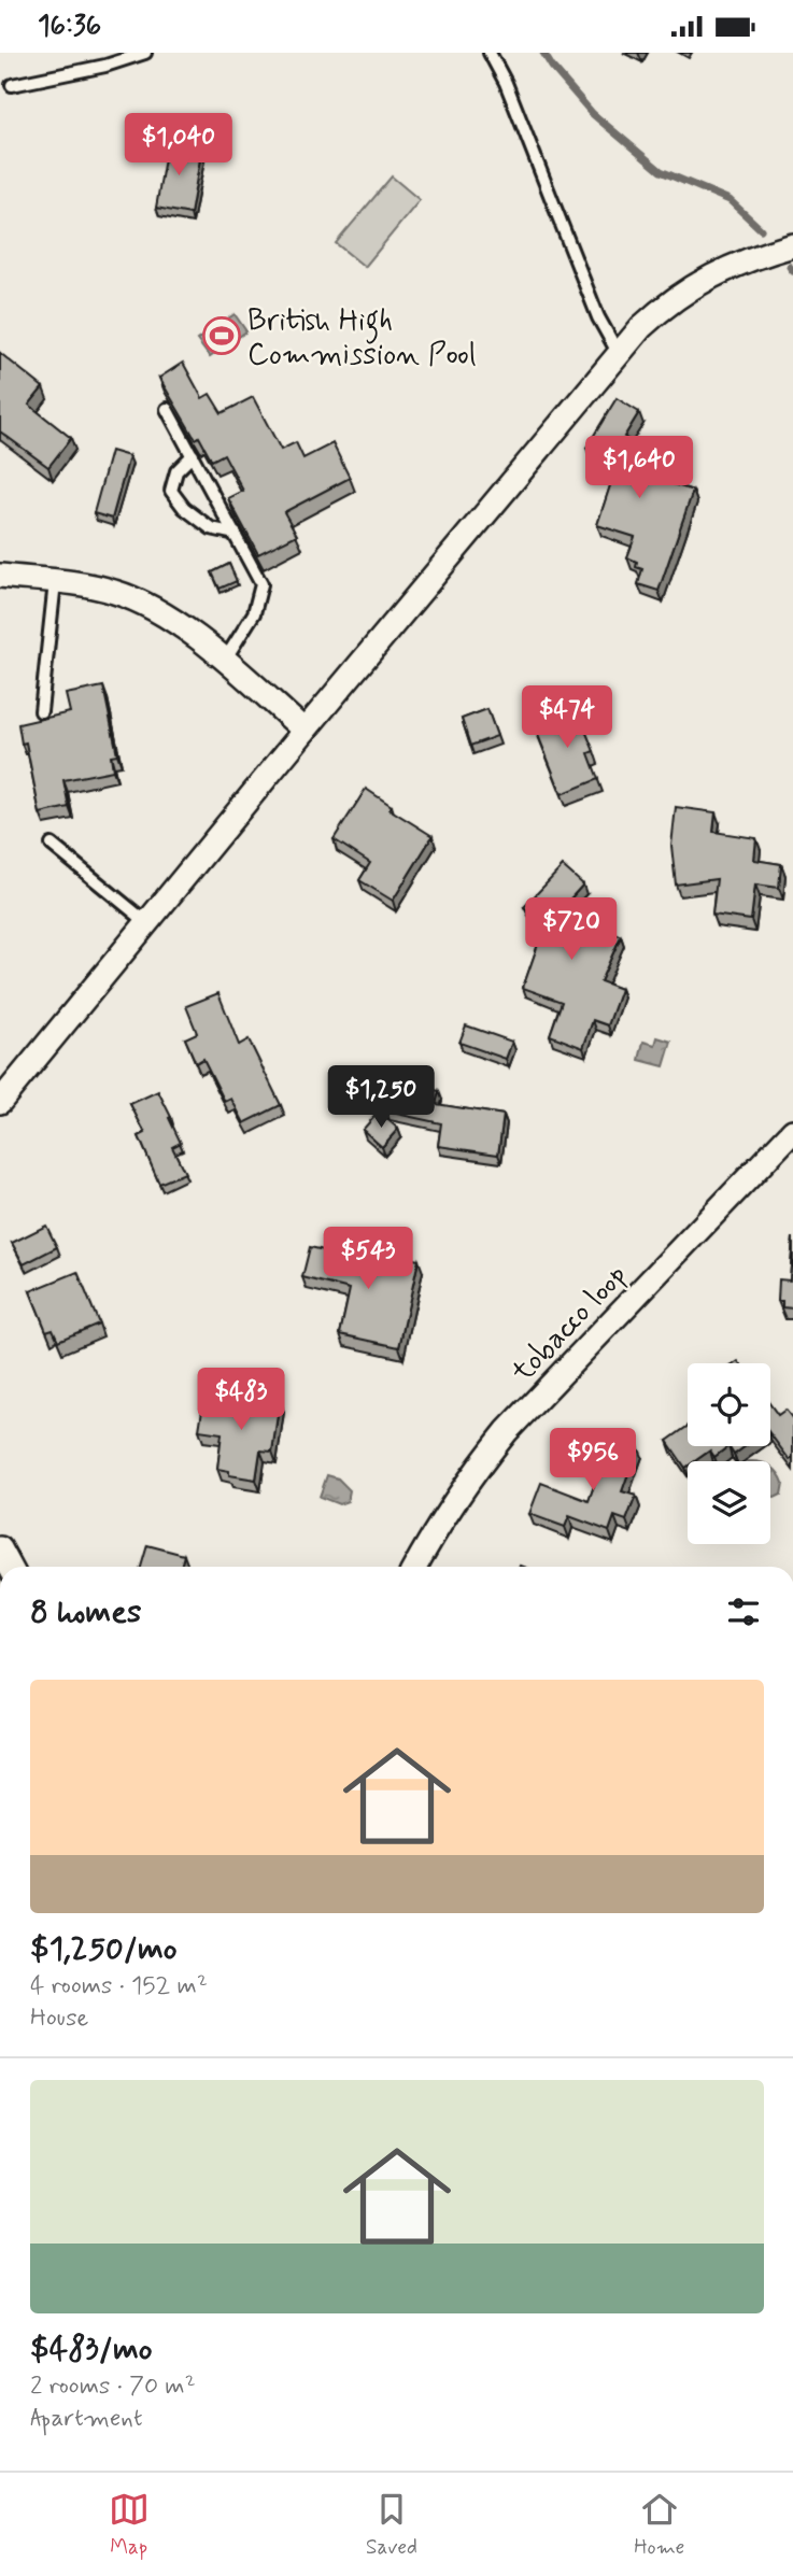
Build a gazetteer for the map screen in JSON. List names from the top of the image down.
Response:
{
  "streets": {
    "street": ["tobacco loop"]
  },
  "places": {
    "sports": ["British High Commission Pool"]
  },
  "page": {
    "status": "16:36",
    "price": [
      "$1,040",
      "$1,640",
      "$474",
      "$720",
      "$1,250",
      "$543",
      "$483",
      "$956"
    ],
    "heading": "8 homes",
    "list": [
      {
        "name": "$1,250/mo",
        "note": "4 rooms · 152 m² · House"
      },
      {
        "name": "$483/mo",
        "note": "2 rooms · 70 m² · Apartment"
      }
    ],
    "tabs": ["Map", "Saved", "Home"]
  }
}
